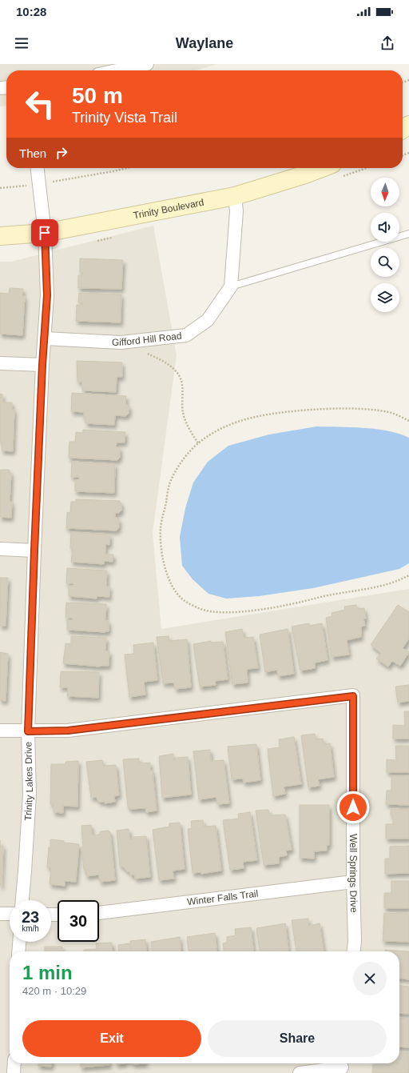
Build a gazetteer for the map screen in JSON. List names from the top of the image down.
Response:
{
  "streets": {
    "main road": ["Trinity Boulevard"],
    "street": [
      "Gifford Hill Road",
      "Trinity Lakes Drive",
      "Well Springs Drive",
      "Winter Falls Trail"
    ]
  },
  "crossings": [
    ["Trinity Boulevard", "Trinity Lakes Drive"],
    ["Gifford Hill Road", "Trinity Lakes Drive"],
    ["Trinity Lakes Drive", "Well Springs Drive"],
    ["Well Springs Drive", "Winter Falls Trail"]
  ],
  "north": "bottom",
  "page": {
    "status": "10:28",
    "header": "Waylane",
    "turn": ["50 m", "Trinity Vista Trail"],
    "then": "Then",
    "speed": "23 km/h",
    "limit": "30",
    "heading": ["1 min", "420 m · 10:29"],
    "buttons": ["Exit", "Share"]
  }
}
